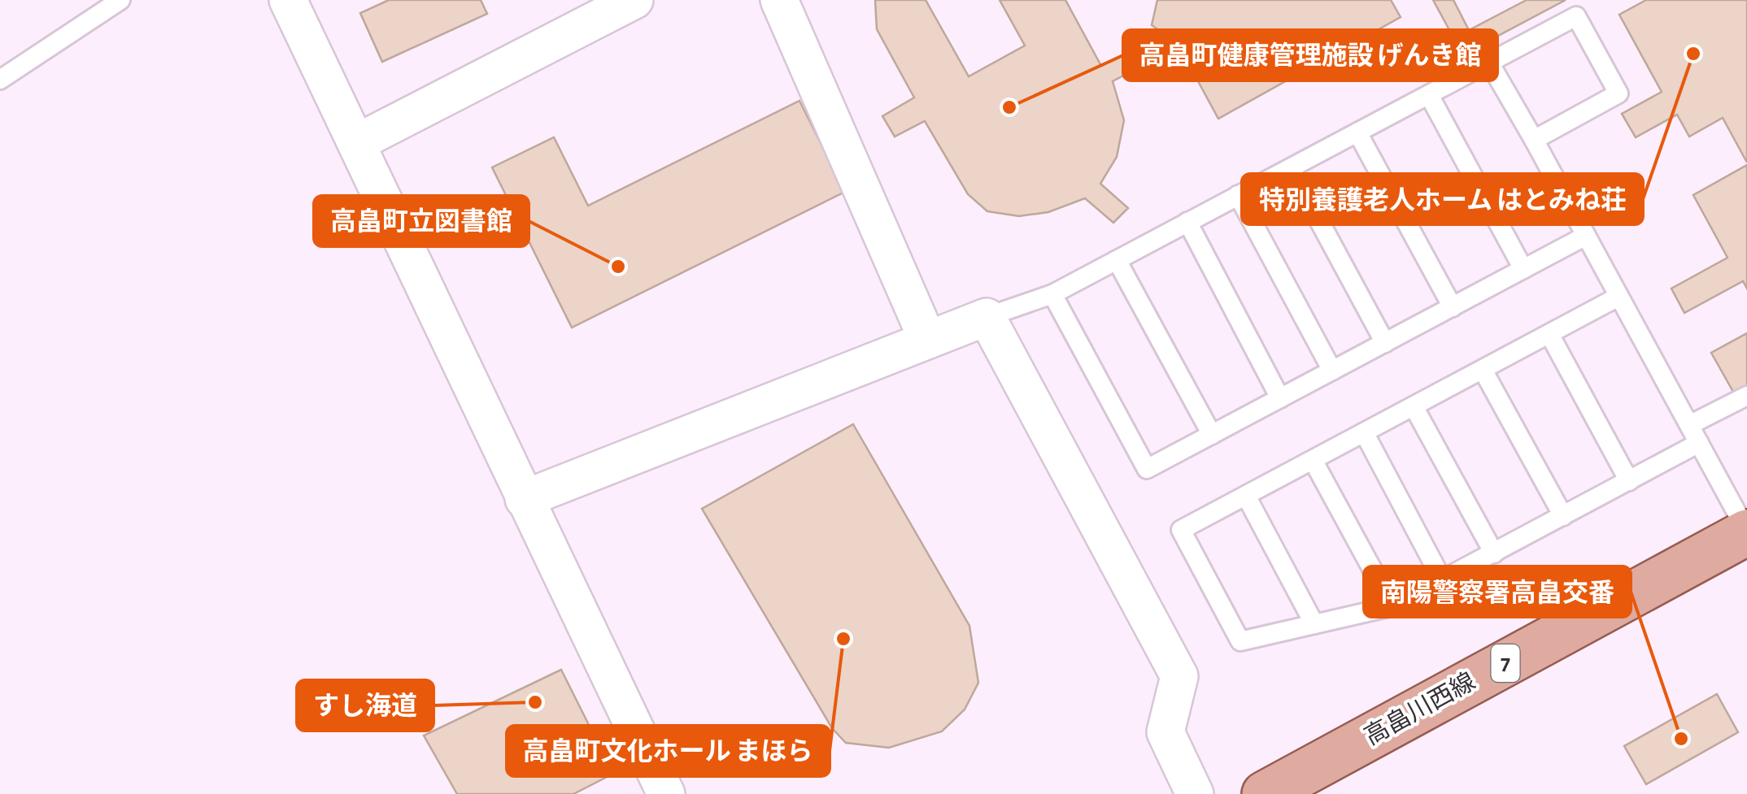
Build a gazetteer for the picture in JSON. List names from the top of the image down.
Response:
{
  "streets": {
    "main road": ["7", "高畠川西線"]
  },
  "places": [
    "特別養護老人ホーム はとみね荘",
    "高畠町健康管理施設 げんき館",
    "高畠町立図書館",
    "高畠町文化ホール まほら",
    "すし海道",
    "南陽警察署高畠交番"
  ]
}
